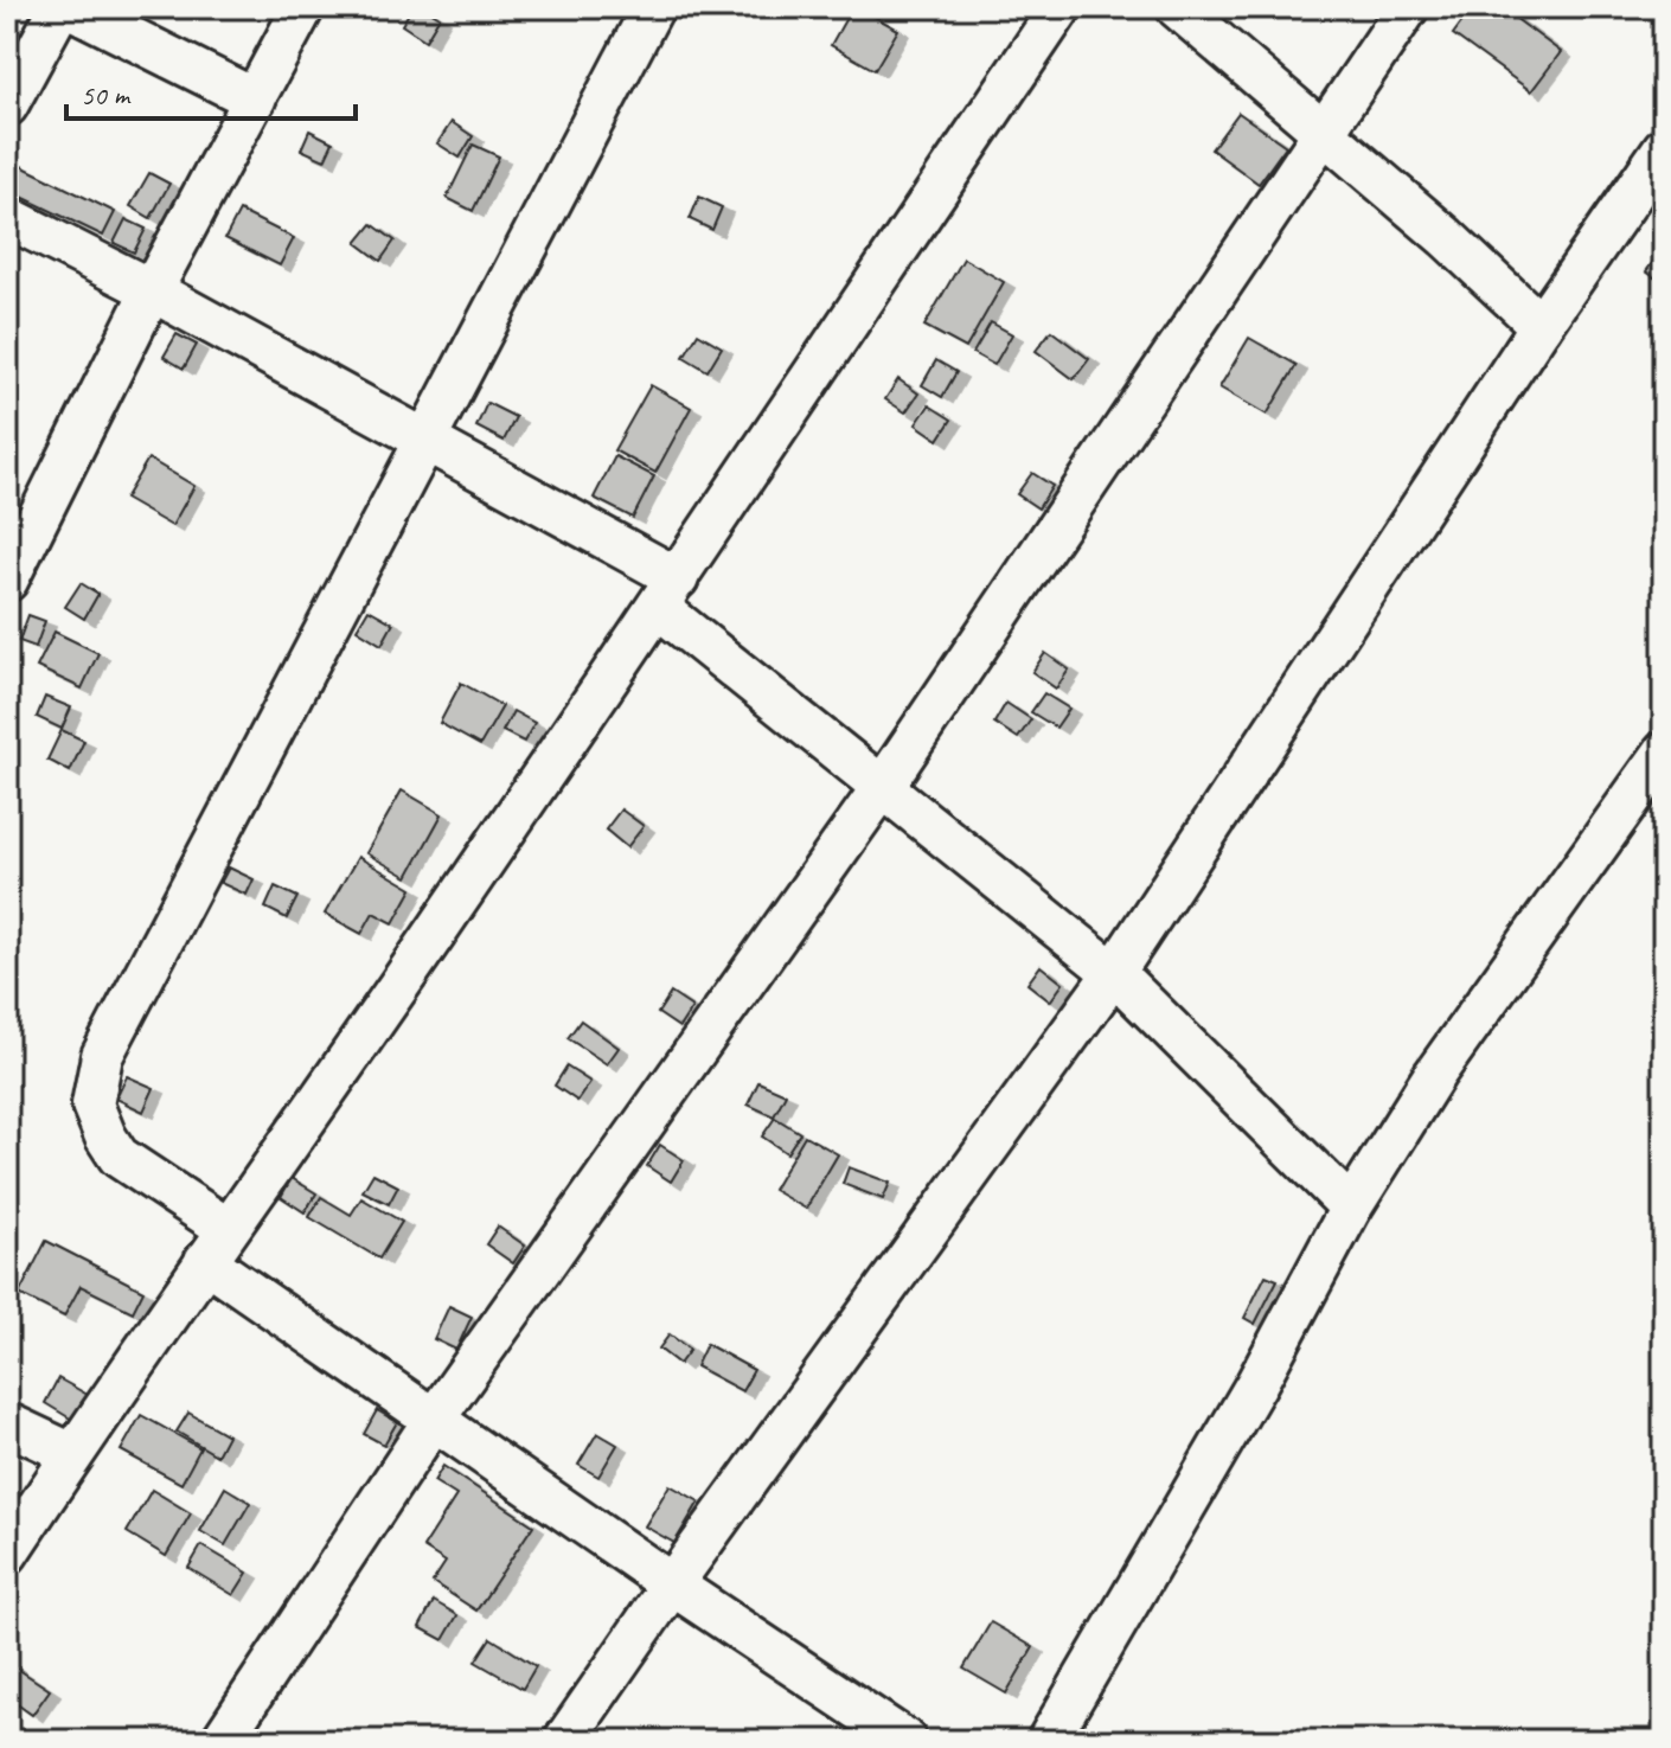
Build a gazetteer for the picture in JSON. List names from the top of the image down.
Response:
{
  "scale_bar": "50 m"
}
